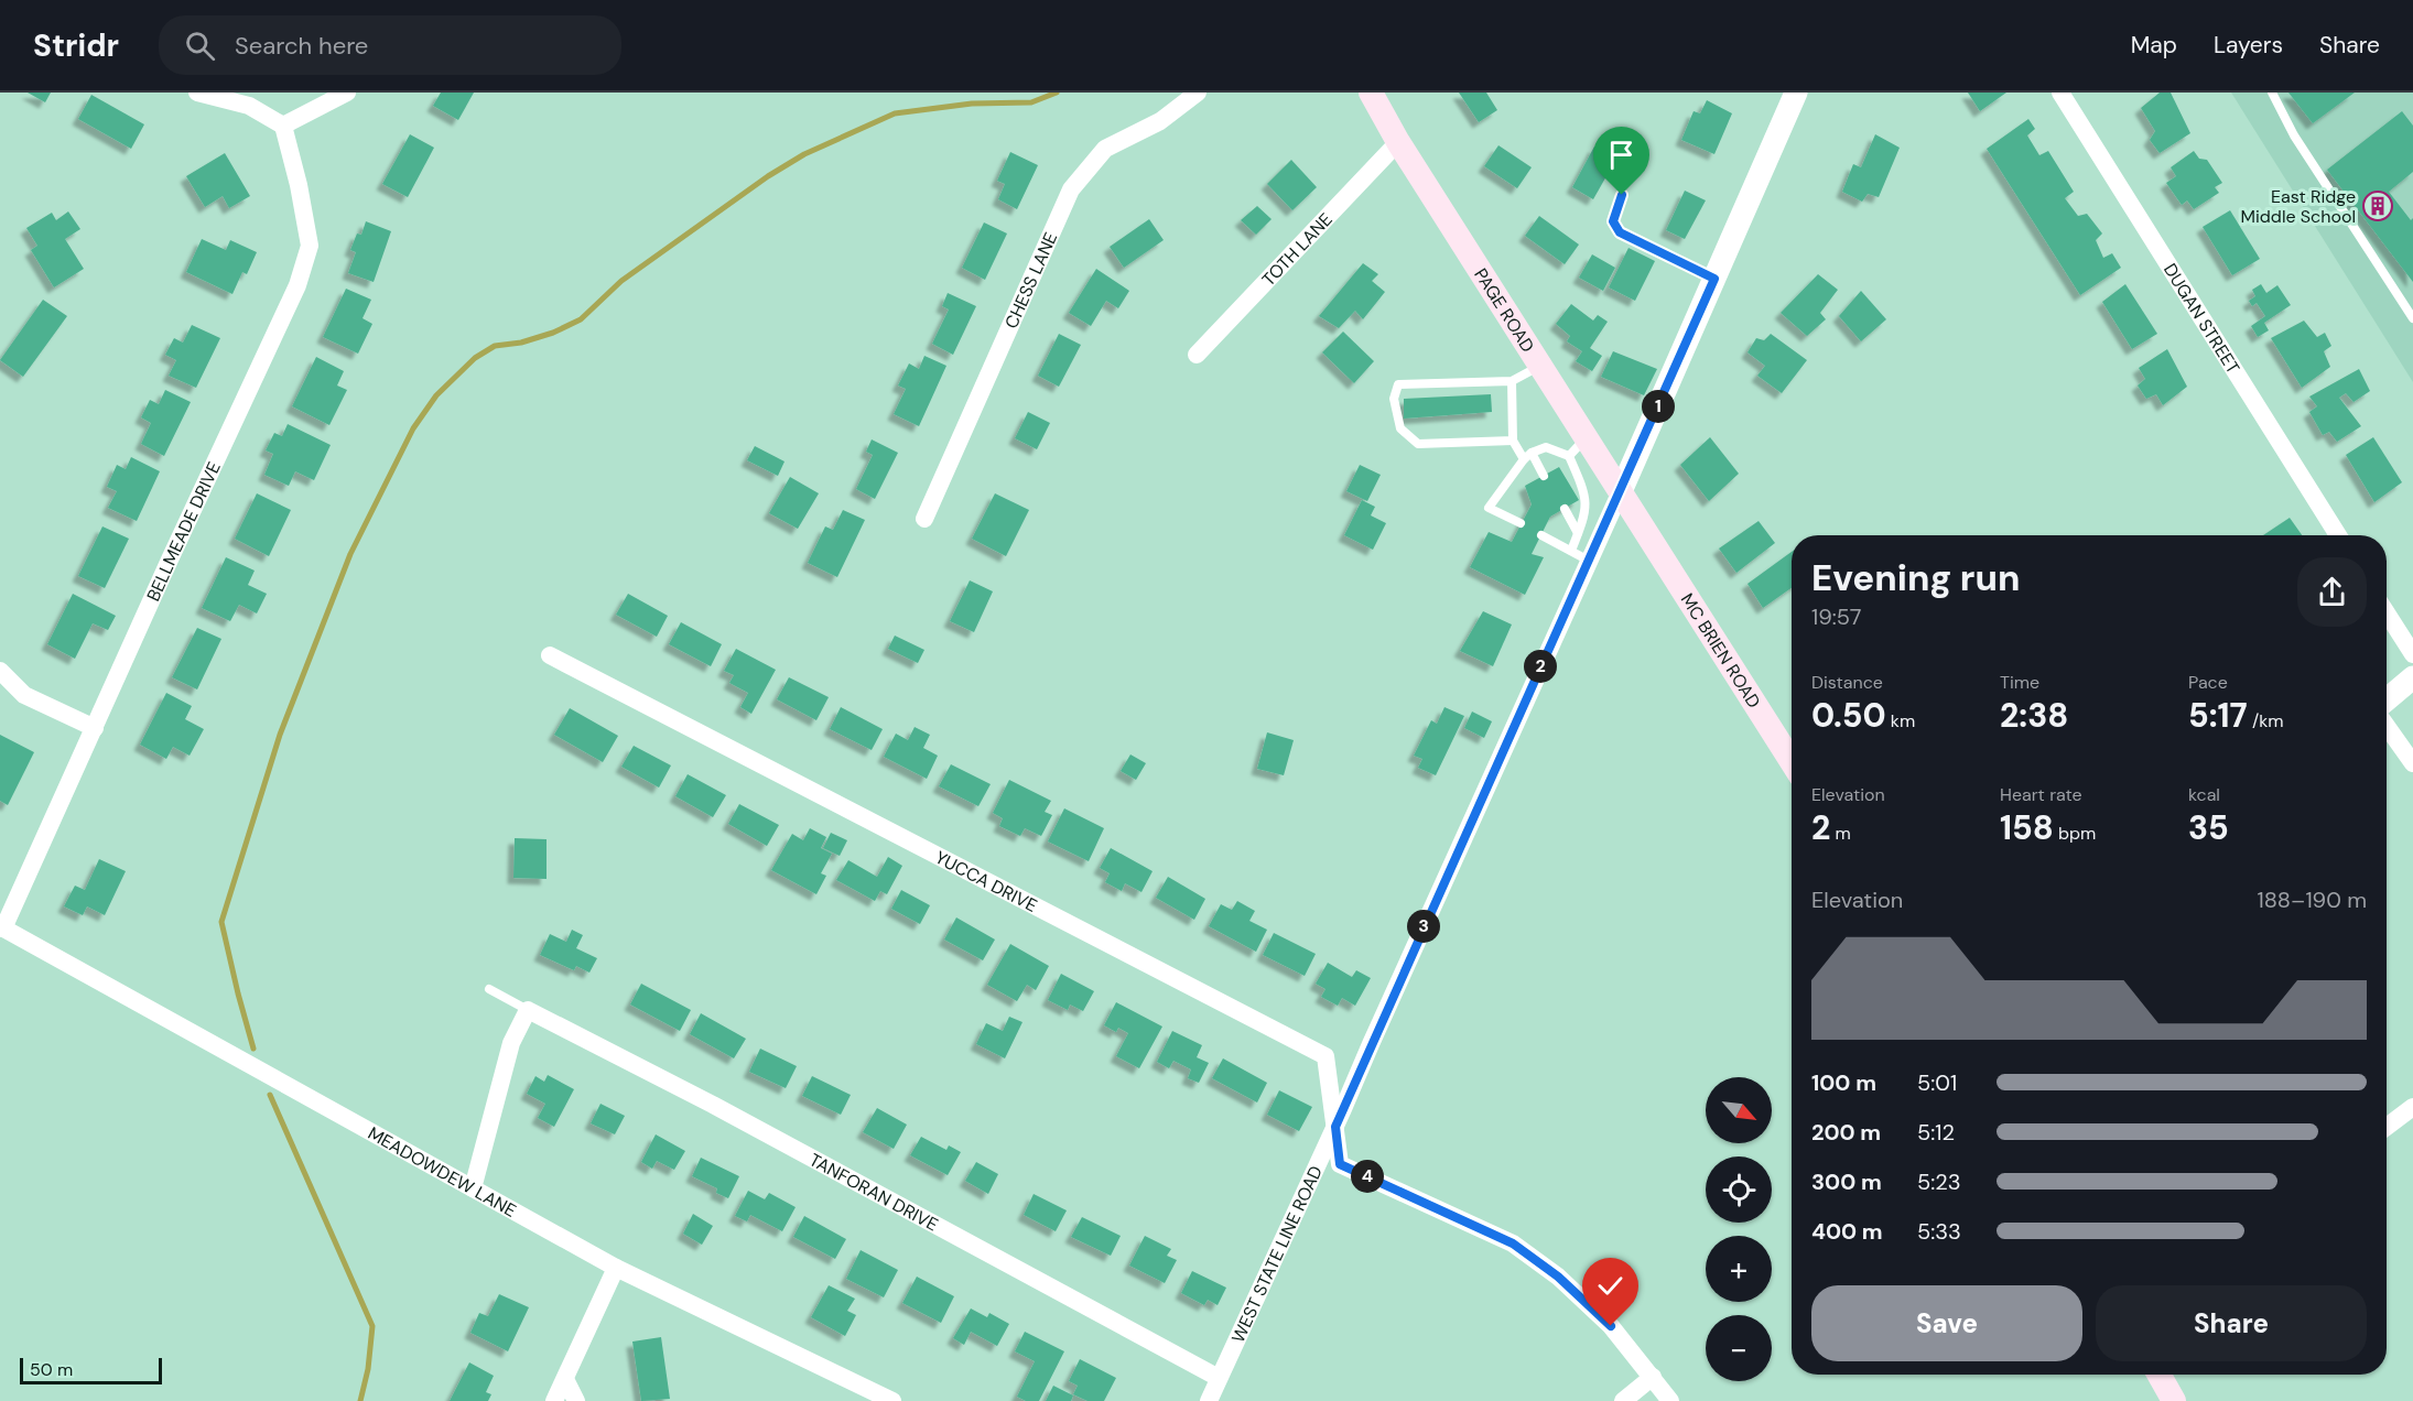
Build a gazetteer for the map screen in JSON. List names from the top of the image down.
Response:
{
  "streets": {
    "main road": ["PAGE ROAD", "MC BRIEN ROAD"],
    "street": [
      "TOTH LANE",
      "CHESS LANE",
      "DUGAN STREET",
      "BELLMEADE DRIVE",
      "YUCCA DRIVE",
      "MEADOWDEW LANE",
      "TANFORAN DRIVE",
      "WEST STATE LINE ROAD"
    ]
  },
  "crossings": [
    ["TOTH LANE", "PAGE ROAD"],
    ["PAGE ROAD", "MC BRIEN ROAD"],
    ["PAGE ROAD", "WEST STATE LINE ROAD"],
    ["BELLMEADE DRIVE", "MEADOWDEW LANE"],
    ["YUCCA DRIVE", "WEST STATE LINE ROAD"],
    ["TANFORAN DRIVE", "WEST STATE LINE ROAD"]
  ],
  "places": {
    "building": ["East Ridge Middle School"]
  },
  "scale_bar": "50 m",
  "north": "bottom right",
  "page": {
    "header": "Stridr",
    "search": "Search here",
    "nav": ["Map", "Layers", "Share"],
    "pins": [
      "1",
      "2",
      "3",
      "4"
    ],
    "heading": ["Evening run", "19:57"],
    "stats": [
      ["Distance", "0.50 km"],
      ["Time", "2:38"],
      ["Pace", "5:17 /km"],
      ["Elevation", "2 m"],
      ["Heart rate", "158 bpm"],
      ["kcal", "35"]
    ],
    "chart": ["Elevation", "188–190 m"],
    "list": [
      {
        "name": "100 m",
        "note": "5:01"
      },
      {
        "name": "200 m",
        "note": "5:12"
      },
      {
        "name": "300 m",
        "note": "5:23"
      },
      {
        "name": "400 m",
        "note": "5:33"
      }
    ],
    "map_buttons": ["+", "−"],
    "buttons": ["Save", "Share"],
    "scale": "50 m"
  }
}
